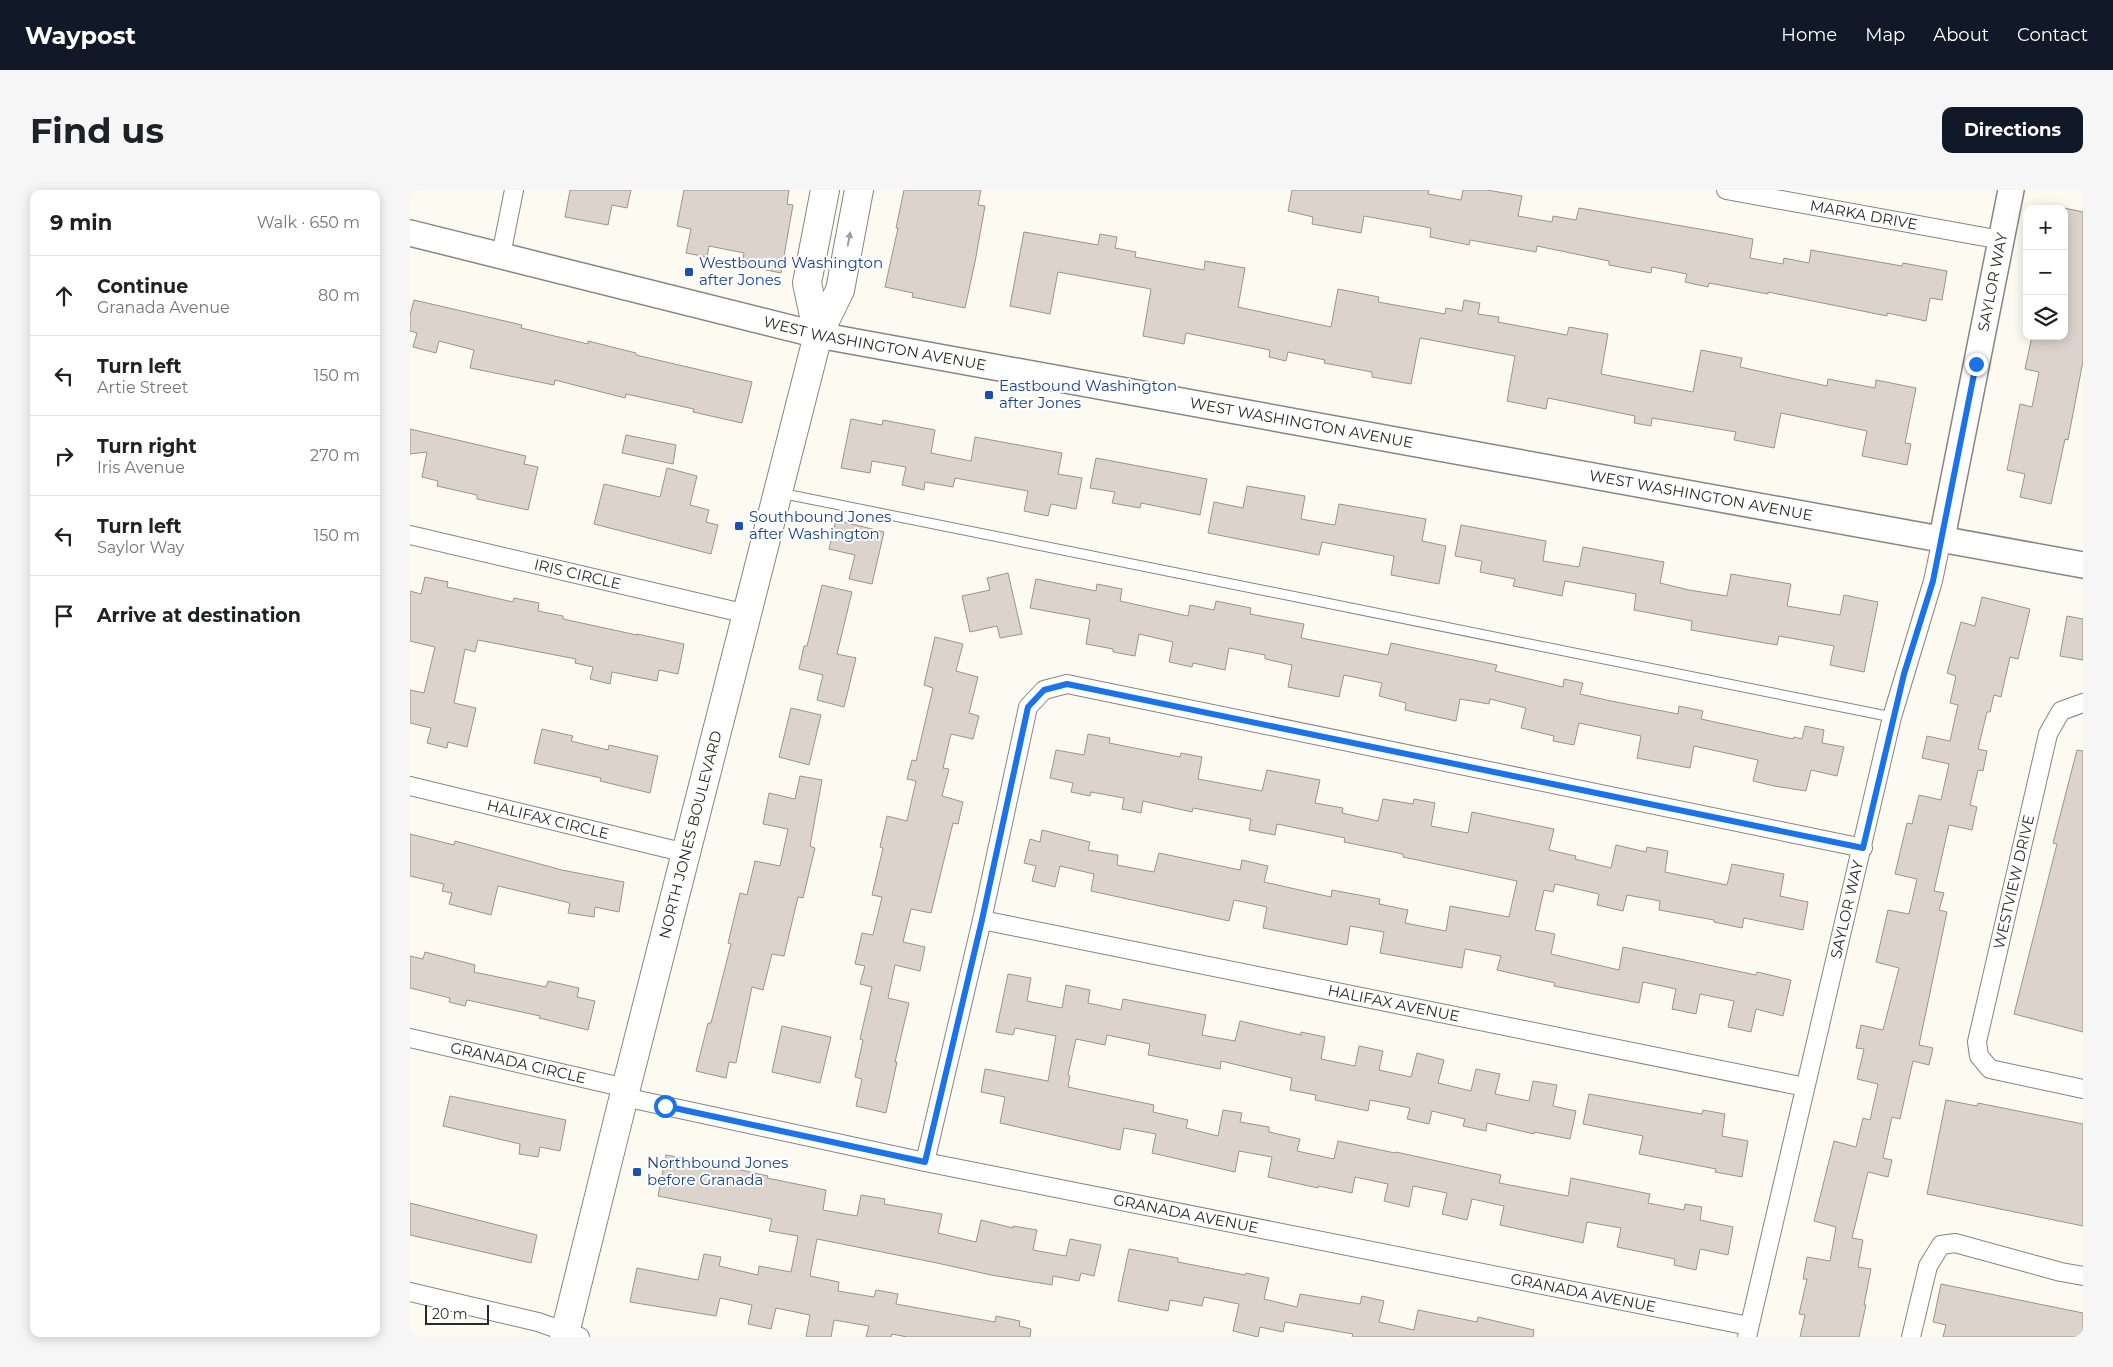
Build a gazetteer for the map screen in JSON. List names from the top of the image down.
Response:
{
  "streets": {
    "main road": ["SAYLOR WAY", "WEST WASHINGTON AVENUE", "NORTH JONES BOULEVARD"],
    "street": [
      "MARKA DRIVE",
      "IRIS CIRCLE",
      "HALIFAX CIRCLE",
      "WESTVIEW DRIVE",
      "HALIFAX AVENUE",
      "GRANADA CIRCLE",
      "GRANADA AVENUE"
    ]
  },
  "crossings": [
    ["MARKA DRIVE", "SAYLOR WAY"],
    ["SAYLOR WAY", "WEST WASHINGTON AVENUE"],
    ["SAYLOR WAY", "HALIFAX AVENUE"],
    ["SAYLOR WAY", "GRANADA AVENUE"],
    ["WEST WASHINGTON AVENUE", "NORTH JONES BOULEVARD"],
    ["IRIS CIRCLE", "NORTH JONES BOULEVARD"],
    ["HALIFAX CIRCLE", "NORTH JONES BOULEVARD"],
    ["NORTH JONES BOULEVARD", "GRANADA CIRCLE"],
    ["NORTH JONES BOULEVARD", "GRANADA AVENUE"],
    ["GRANADA CIRCLE", "GRANADA AVENUE"]
  ],
  "places": {
    "transit": [
      "Westbound Washington after Jones",
      "Eastbound Washington after Jones",
      "Southbound Jones after Washington",
      "Northbound Jones before Granada"
    ]
  },
  "scale_bar": "20 m",
  "page": {
    "header": "Waypost",
    "nav": [
      "Home",
      "Map",
      "About",
      "Contact"
    ],
    "buttons": "Directions",
    "title": "Find us",
    "heading": ["9 min", "Walk · 650 m"],
    "map_buttons": ["+", "−"],
    "list": [
      ["Continue", "Granada Avenue", "80 m"],
      ["Turn left", "Artie Street", "150 m"],
      ["Turn right", "Iris Avenue", "270 m"],
      ["Turn left", "Saylor Way", "150 m"],
      "Arrive at destination"
    ],
    "scale": "20 m"
  }
}
